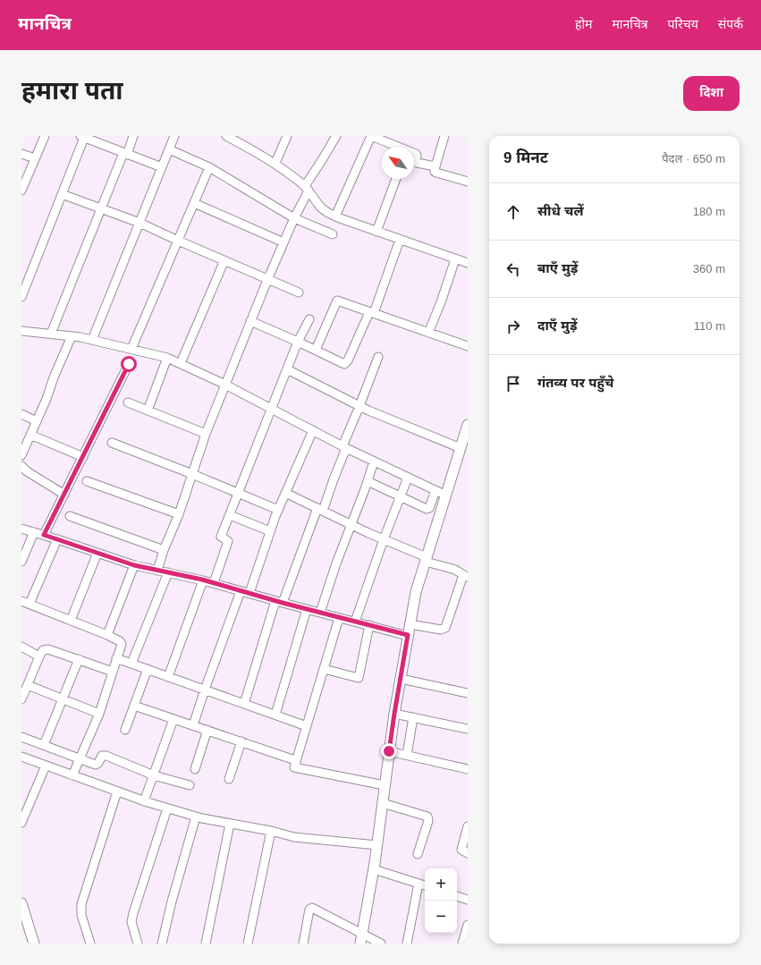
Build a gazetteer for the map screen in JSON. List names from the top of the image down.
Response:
{
  "north": "top left",
  "page": {
    "header": "मानचित्र",
    "nav": [
      "होम",
      "मानचित्र",
      "परिचय",
      "संपर्क"
    ],
    "buttons": "दिशा",
    "title": "हमारा पता",
    "heading": ["9 मिनट", "पैदल · 650 m"],
    "list": [
      ["सीधे चलें", "180 m"],
      ["बाएँ मुड़ें", "360 m"],
      ["दाएँ मुड़ें", "110 m"],
      "गंतव्य पर पहुँचे"
    ],
    "map_buttons": ["+", "−"]
  }
}
